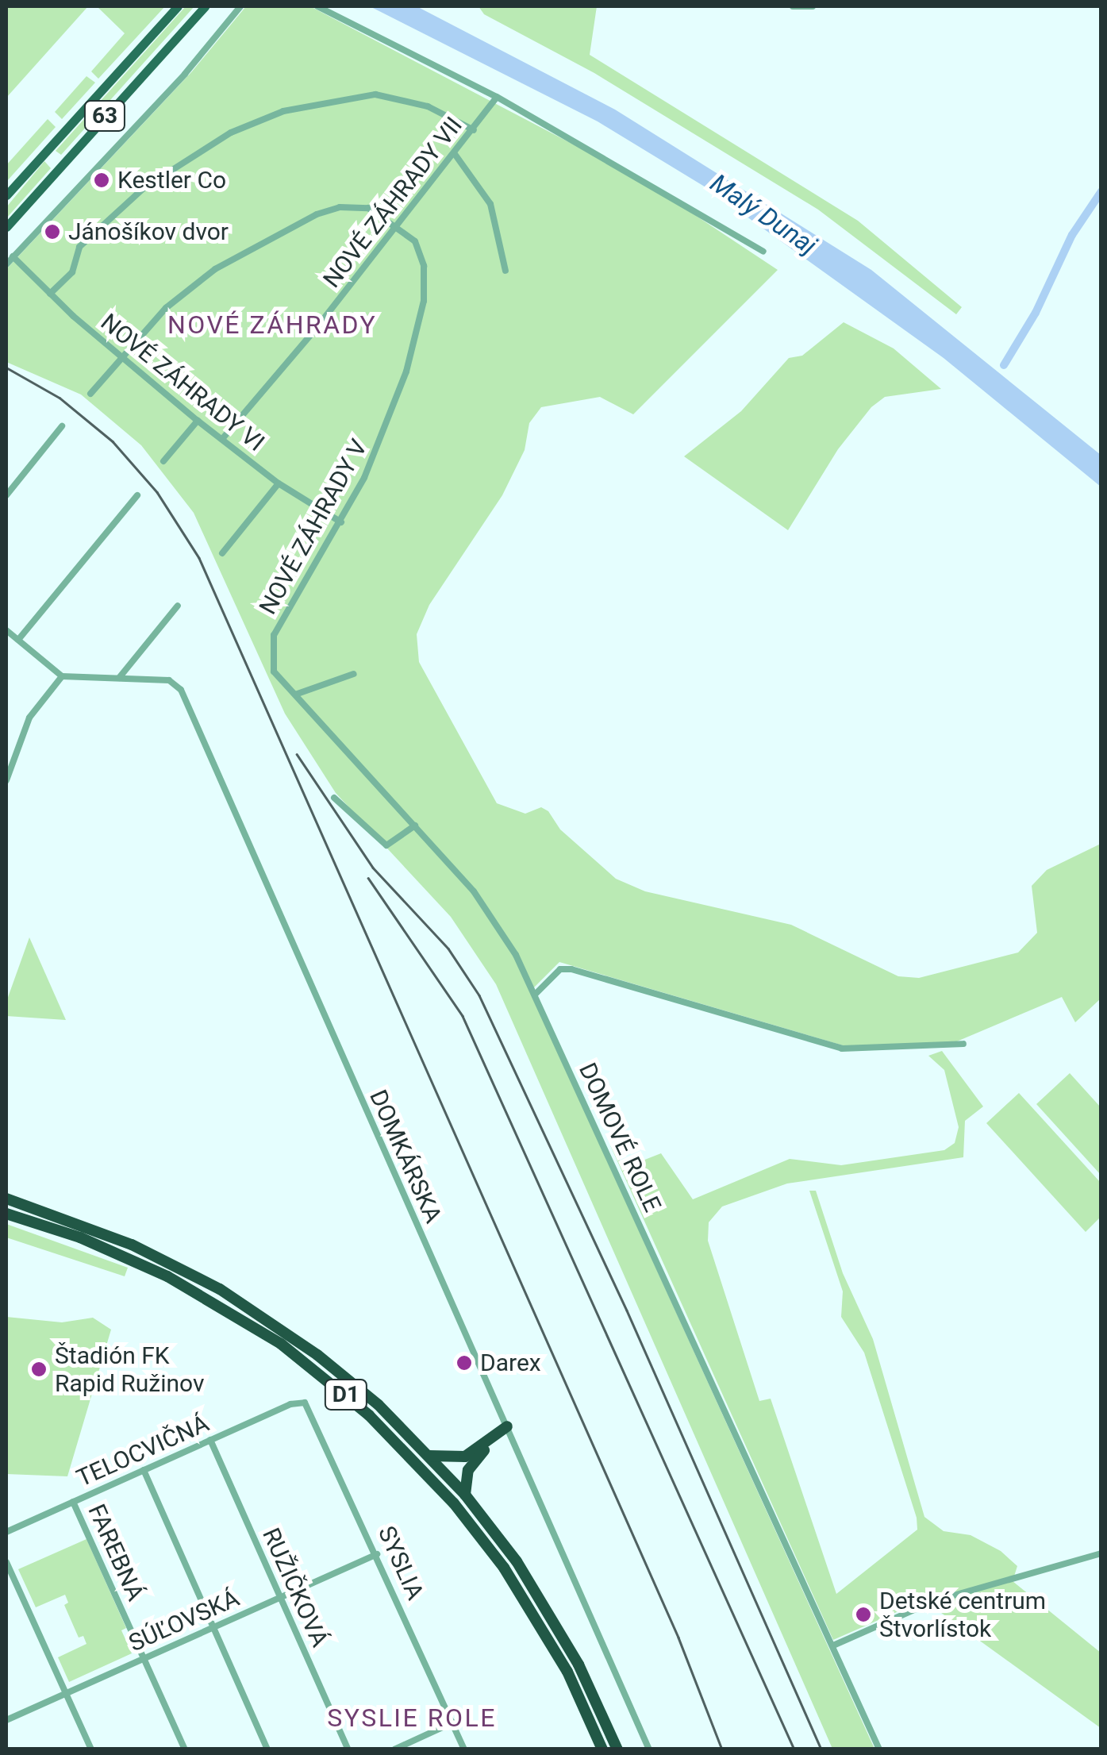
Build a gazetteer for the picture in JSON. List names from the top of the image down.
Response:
{
  "streets": {
    "highway": ["D1"],
    "main road": ["63"],
    "street": [
      "NOVÉ ZÁHRADY VII",
      "NOVÉ ZÁHRADY VI",
      "NOVÉ ZÁHRADY V",
      "DOMOVÉ ROLE",
      "DOMKÁRSKA",
      "TELOCVIČNÁ",
      "FAREBNÁ",
      "SYSLIA",
      "RUŽIČKOVÁ",
      "SÚĽOVSKÁ"
    ]
  },
  "crossings": [
    ["NOVÉ ZÁHRADY VII", "NOVÉ ZÁHRADY VI"],
    ["NOVÉ ZÁHRADY VII", "NOVÉ ZÁHRADY V"],
    ["NOVÉ ZÁHRADY VI", "NOVÉ ZÁHRADY V"],
    ["NOVÉ ZÁHRADY V", "DOMOVÉ ROLE"],
    ["TELOCVIČNÁ", "FAREBNÁ"],
    ["TELOCVIČNÁ", "SYSLIA"],
    ["TELOCVIČNÁ", "RUŽIČKOVÁ"],
    ["FAREBNÁ", "SÚĽOVSKÁ"],
    ["SYSLIA", "SÚĽOVSKÁ"],
    ["RUŽIČKOVÁ", "SÚĽOVSKÁ"]
  ],
  "districts": ["NOVÉ ZÁHRADY", "SYSLIE ROLE"],
  "water": ["Malý Dunaj"],
  "places": [
    "Kestler Co",
    "Jánošíkov dvor",
    "Darex",
    "Štadión FK Rapid Ružinov",
    "Detské centrum Štvorlístok"
  ]
}
